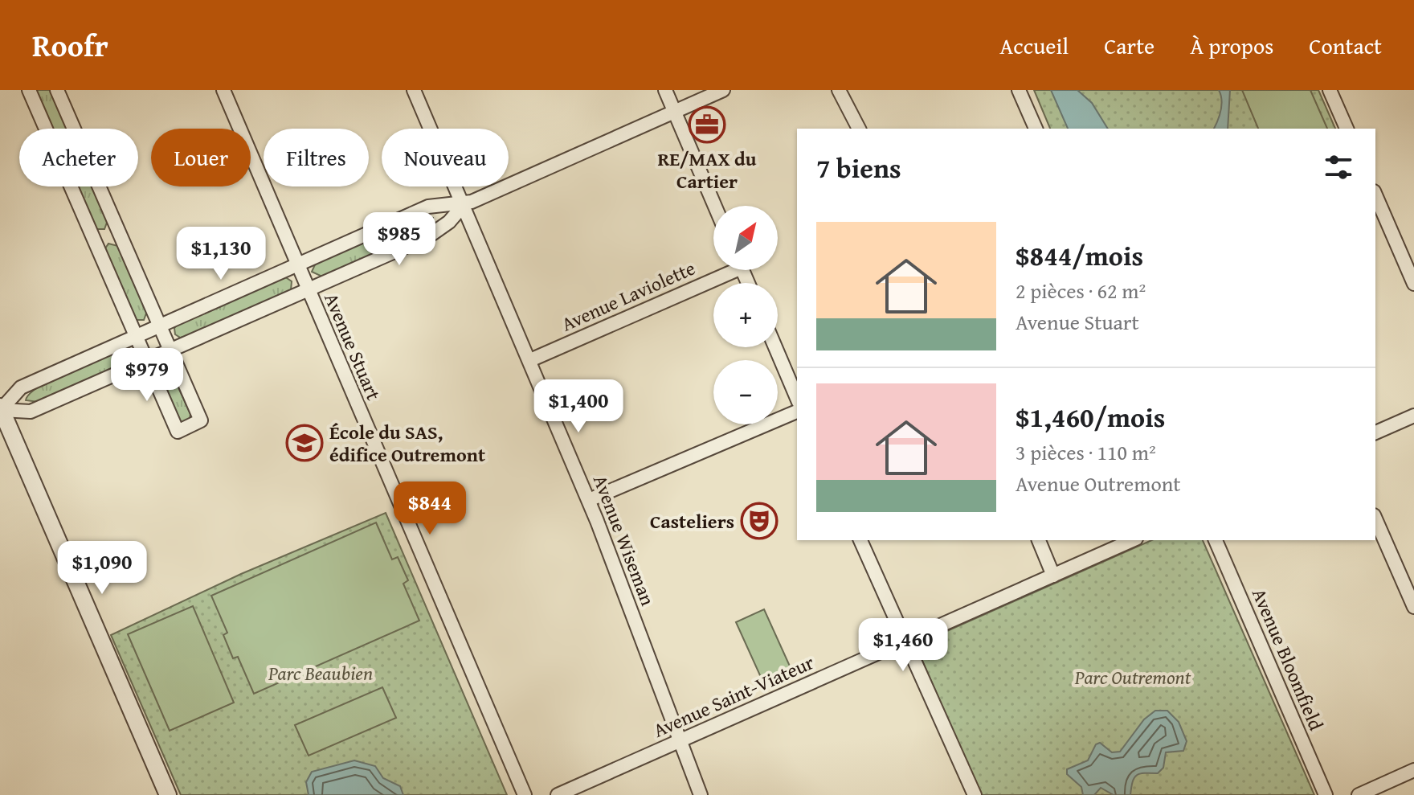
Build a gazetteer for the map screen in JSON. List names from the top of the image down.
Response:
{
  "streets": {
    "street": [
      "Avenue Laviolette",
      "Avenue Stuart",
      "Avenue Wiseman",
      "Avenue Bloomfield",
      "Avenue Saint-Viateur"
    ]
  },
  "crossings": [
    ["Avenue Laviolette", "Avenue Wiseman"],
    ["Avenue Wiseman", "Avenue Saint-Viateur"]
  ],
  "parks": ["Parc Beaubien", "Parc Outremont"],
  "places": {
    "office": ["RE/MAX du Cartier"],
    "school or university": ["École du SAS, édifice Outremont"],
    "theatre": ["Casteliers"]
  },
  "north": "top right",
  "page": {
    "header": "Roofr",
    "nav": [
      "Accueil",
      "Carte",
      "À propos",
      "Contact"
    ],
    "chip": [
      "Acheter",
      "Louer",
      "Filtres",
      "Nouveau"
    ],
    "heading": "7 biens",
    "map_buttons": ["+", "−"],
    "list": [
      {
        "name": "$844/mois",
        "note": "2 pièces · 62 m² · Avenue Stuart"
      },
      {
        "name": "$1,460/mois",
        "note": "3 pièces · 110 m² · Avenue Outremont"
      }
    ],
    "price": [
      "$985",
      "$1,130",
      "$979",
      "$1,400",
      "$844",
      "$1,090",
      "$1,460"
    ]
  }
}
